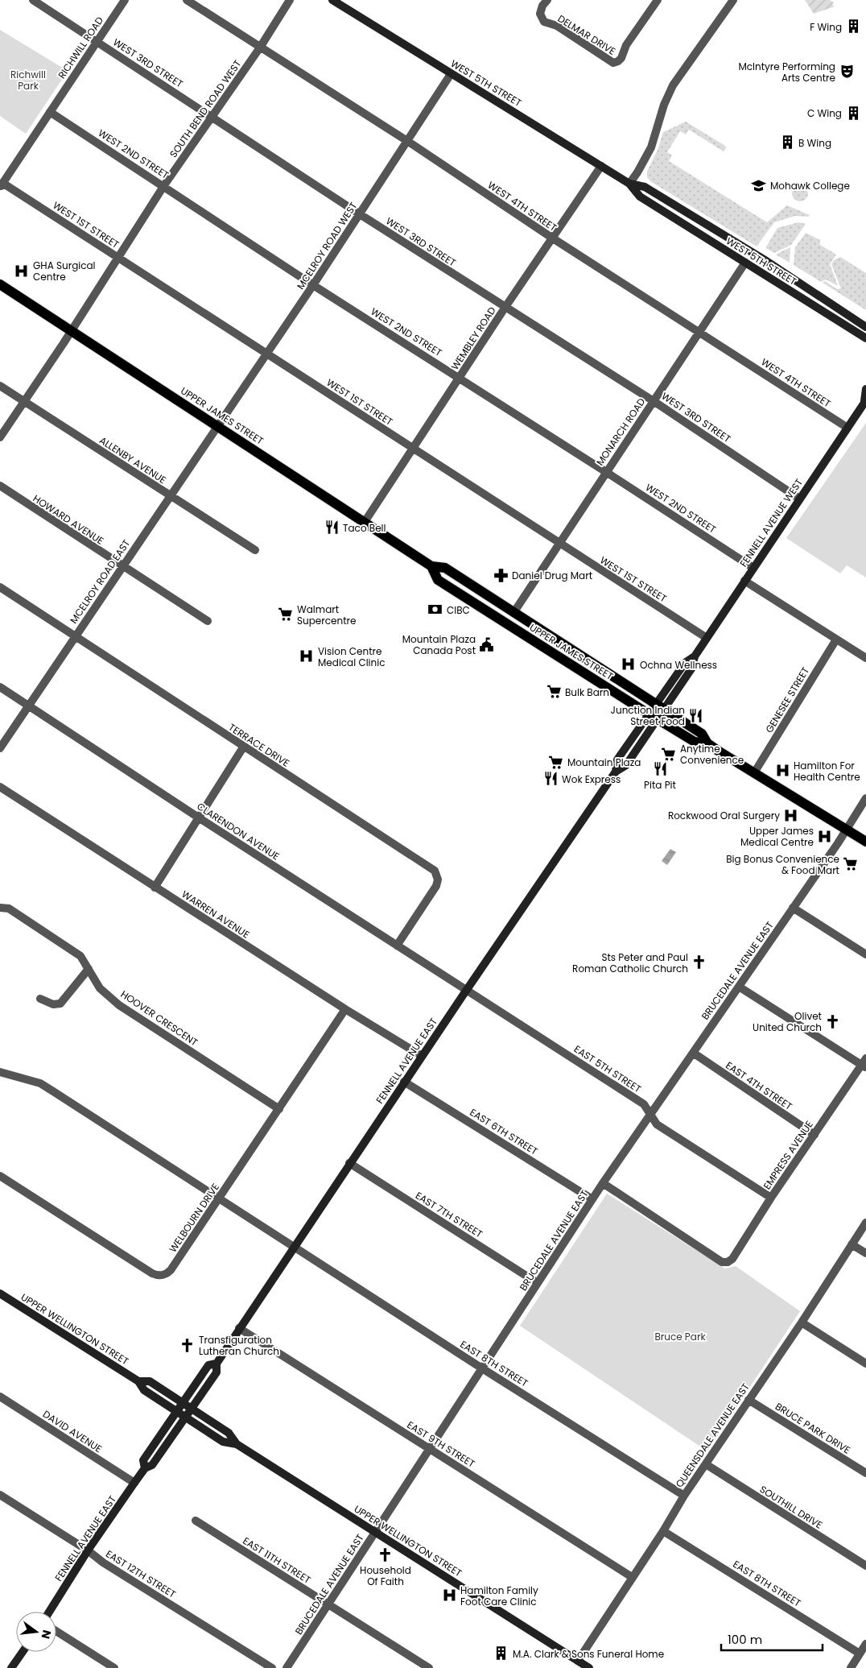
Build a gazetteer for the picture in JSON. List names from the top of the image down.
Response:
{
  "streets": {
    "main road": [
      "WEST 5TH STREET",
      "UPPER JAMES STREET",
      "FENNELL AVENUE WEST",
      "FENNELL AVENUE EAST",
      "UPPER WELLINGTON STREET"
    ],
    "street": [
      "DELMAR DRIVE",
      "RICHWILL ROAD",
      "WEST 3RD STREET",
      "SOUTH BEND ROAD WEST",
      "WEST 2ND STREET",
      "WEST 4TH STREET",
      "WEST 1ST STREET",
      "MCELROY ROAD WEST",
      "WEMBLEY ROAD",
      "MONARCH ROAD",
      "ALLENBY AVENUE",
      "HOWARD AVENUE",
      "MCELROY ROAD EAST",
      "GENESEE STREET",
      "TERRACE DRIVE",
      "CLARENDON AVENUE",
      "WARREN AVENUE",
      "BRUCEDALE AVENUE EAST",
      "HOOVER CRESCENT",
      "EAST 5TH STREET",
      "EAST 4TH STREET",
      "EAST 6TH STREET",
      "EMPRESS AVENUE",
      "EAST 7TH STREET",
      "WELBOURN DRIVE",
      "EAST 8TH STREET",
      "BRUCE PARK DRIVE",
      "DAVID AVENUE",
      "QUEENSDALE AVENUE EAST",
      "EAST 9TH STREET",
      "SOUTHILL DRIVE",
      "EAST 11TH STREET",
      "EAST 12TH STREET"
    ]
  },
  "crossings": [
    ["RICHWILL ROAD", "WEST 3RD STREET"],
    ["RICHWILL ROAD", "WEST 2ND STREET"],
    ["RICHWILL ROAD", "WEST 1ST STREET"],
    ["WEST 3RD STREET", "SOUTH BEND ROAD WEST"],
    ["WEST 3RD STREET", "MCELROY ROAD WEST"],
    ["WEST 3RD STREET", "WEMBLEY ROAD"],
    ["WEST 3RD STREET", "MONARCH ROAD"],
    ["WEST 3RD STREET", "FENNELL AVENUE WEST"],
    ["WEST 5TH STREET", "MCELROY ROAD WEST"],
    ["WEST 5TH STREET", "WEMBLEY ROAD"],
    ["WEST 5TH STREET", "MONARCH ROAD"],
    ["SOUTH BEND ROAD WEST", "WEST 2ND STREET"],
    ["SOUTH BEND ROAD WEST", "WEST 4TH STREET"],
    ["SOUTH BEND ROAD WEST", "WEST 1ST STREET"],
    ["SOUTH BEND ROAD WEST", "UPPER JAMES STREET"],
    ["SOUTH BEND ROAD WEST", "ALLENBY AVENUE"],
    ["WEST 2ND STREET", "MCELROY ROAD WEST"],
    ["WEST 2ND STREET", "WEMBLEY ROAD"],
    ["WEST 2ND STREET", "MONARCH ROAD"],
    ["WEST 2ND STREET", "FENNELL AVENUE WEST"],
    ["WEST 4TH STREET", "MCELROY ROAD WEST"],
    ["WEST 4TH STREET", "WEMBLEY ROAD"],
    ["WEST 4TH STREET", "MONARCH ROAD"],
    ["WEST 4TH STREET", "FENNELL AVENUE WEST"],
    ["WEST 1ST STREET", "MCELROY ROAD WEST"],
    ["WEST 1ST STREET", "WEMBLEY ROAD"],
    ["WEST 1ST STREET", "MONARCH ROAD"],
    ["WEST 1ST STREET", "FENNELL AVENUE WEST"],
    ["MCELROY ROAD WEST", "UPPER JAMES STREET"],
    ["MCELROY ROAD WEST", "MCELROY ROAD EAST"],
    ["WEMBLEY ROAD", "UPPER JAMES STREET"],
    ["UPPER JAMES STREET", "MONARCH ROAD"],
    ["UPPER JAMES STREET", "FENNELL AVENUE WEST"],
    ["UPPER JAMES STREET", "MCELROY ROAD EAST"],
    ["UPPER JAMES STREET", "GENESEE STREET"],
    ["UPPER JAMES STREET", "BRUCEDALE AVENUE EAST"],
    ["UPPER JAMES STREET", "FENNELL AVENUE EAST"],
    ["ALLENBY AVENUE", "MCELROY ROAD EAST"],
    ["HOWARD AVENUE", "MCELROY ROAD EAST"],
    ["FENNELL AVENUE WEST", "FENNELL AVENUE EAST"],
    ["MCELROY ROAD EAST", "TERRACE DRIVE"],
    ["MCELROY ROAD EAST", "CLARENDON AVENUE"],
    ["TERRACE DRIVE", "CLARENDON AVENUE"],
    ["CLARENDON AVENUE", "FENNELL AVENUE EAST"],
    ["CLARENDON AVENUE", "EAST 5TH STREET"],
    ["WARREN AVENUE", "FENNELL AVENUE EAST"],
    ["WARREN AVENUE", "WELBOURN DRIVE"],
    ["BRUCEDALE AVENUE EAST", "EAST 5TH STREET"],
    ["BRUCEDALE AVENUE EAST", "EAST 4TH STREET"],
    ["BRUCEDALE AVENUE EAST", "EAST 6TH STREET"],
    ["BRUCEDALE AVENUE EAST", "EMPRESS AVENUE"],
    ["BRUCEDALE AVENUE EAST", "EAST 7TH STREET"],
    ["BRUCEDALE AVENUE EAST", "UPPER WELLINGTON STREET"],
    ["BRUCEDALE AVENUE EAST", "EAST 8TH STREET"],
    ["BRUCEDALE AVENUE EAST", "EAST 9TH STREET"],
    ["BRUCEDALE AVENUE EAST", "EAST 11TH STREET"],
    ["HOOVER CRESCENT", "WELBOURN DRIVE"],
    ["FENNELL AVENUE EAST", "EAST 5TH STREET"],
    ["FENNELL AVENUE EAST", "EAST 6TH STREET"],
    ["FENNELL AVENUE EAST", "EAST 7TH STREET"],
    ["FENNELL AVENUE EAST", "UPPER WELLINGTON STREET"],
    ["FENNELL AVENUE EAST", "EAST 8TH STREET"],
    ["FENNELL AVENUE EAST", "DAVID AVENUE"],
    ["FENNELL AVENUE EAST", "EAST 9TH STREET"],
    ["FENNELL AVENUE EAST", "EAST 12TH STREET"],
    ["EAST 5TH STREET", "EMPRESS AVENUE"],
    ["EAST 4TH STREET", "EMPRESS AVENUE"],
    ["UPPER WELLINGTON STREET", "QUEENSDALE AVENUE EAST"],
    ["EAST 8TH STREET", "QUEENSDALE AVENUE EAST"],
    ["BRUCE PARK DRIVE", "QUEENSDALE AVENUE EAST"],
    ["QUEENSDALE AVENUE EAST", "EAST 9TH STREET"],
    ["QUEENSDALE AVENUE EAST", "SOUTHILL DRIVE"]
  ],
  "parks": ["Richwill Park", "Bruce Park"],
  "places": {
    "building": [
      "F Wing",
      "C Wing",
      "B Wing",
      "M.A. Clark & Sons Funeral Home"
    ],
    "theatre": ["McIntyre Performing Arts Centre"],
    "school or university": ["Mohawk College"],
    "hospital": [
      "GHA Surgical Centre",
      "Vision Centre Medical Clinic",
      "Ochna Wellness",
      "Hamilton For Health Centre",
      "Rockwood Oral Surgery",
      "Upper James Medical Centre",
      "Hamilton Family Foot Care Clinic"
    ],
    "restaurant": [
      "Taco Bell",
      "Junction Indian Street Food",
      "Pita Pit",
      "Wok Express"
    ],
    "pharmacy": ["Daniel Drug Mart"],
    "bank": ["CIBC"],
    "supermarket": [
      "Walmart Supercentre",
      "Bulk Barn",
      "Anytime Convenience",
      "Mountain Plaza",
      "Big Bonus Convenience & Food Mart"
    ],
    "public building": ["Mountain Plaza Canada Post"],
    "church": [
      "Sts Peter and Paul Roman Catholic Church",
      "Olivet United Church",
      "Transfiguration Lutheran Church",
      "Household Of Faith"
    ]
  },
  "scale_bar": "100 m",
  "north": "right"
}
